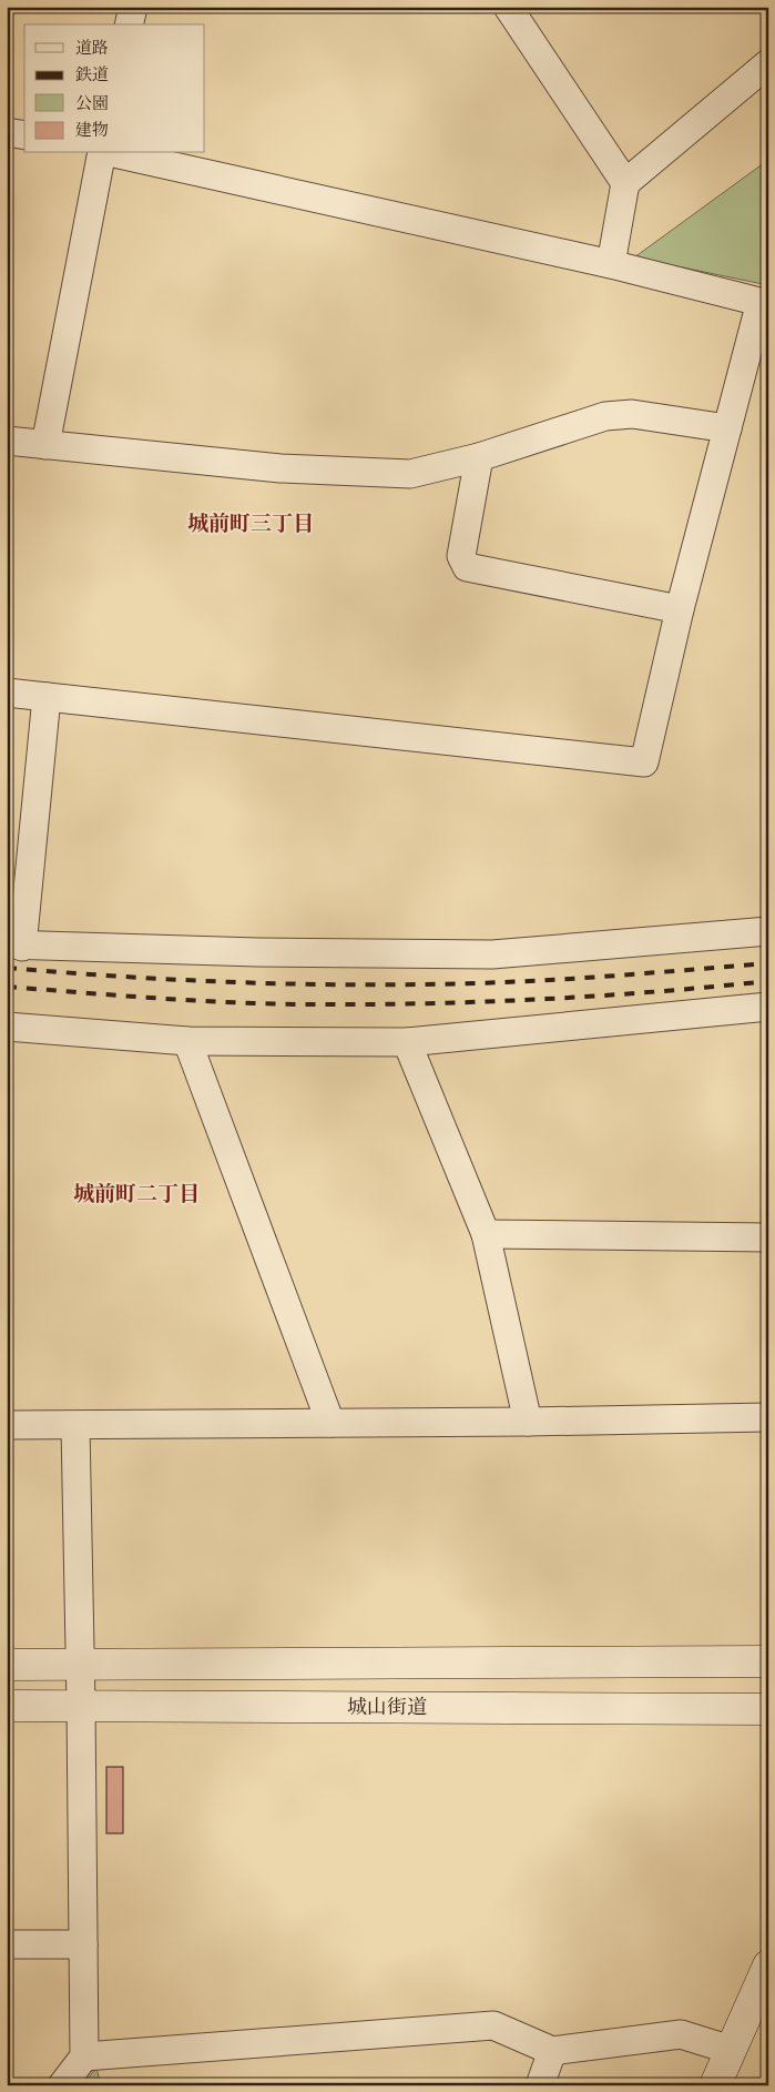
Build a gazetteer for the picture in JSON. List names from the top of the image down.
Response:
{
  "streets": {
    "street": ["城山街道"]
  },
  "districts": ["城前町三丁目", "城前町二丁目"],
  "legend": [
    "道路",
    "鉄道",
    "公園",
    "建物"
  ]
}
